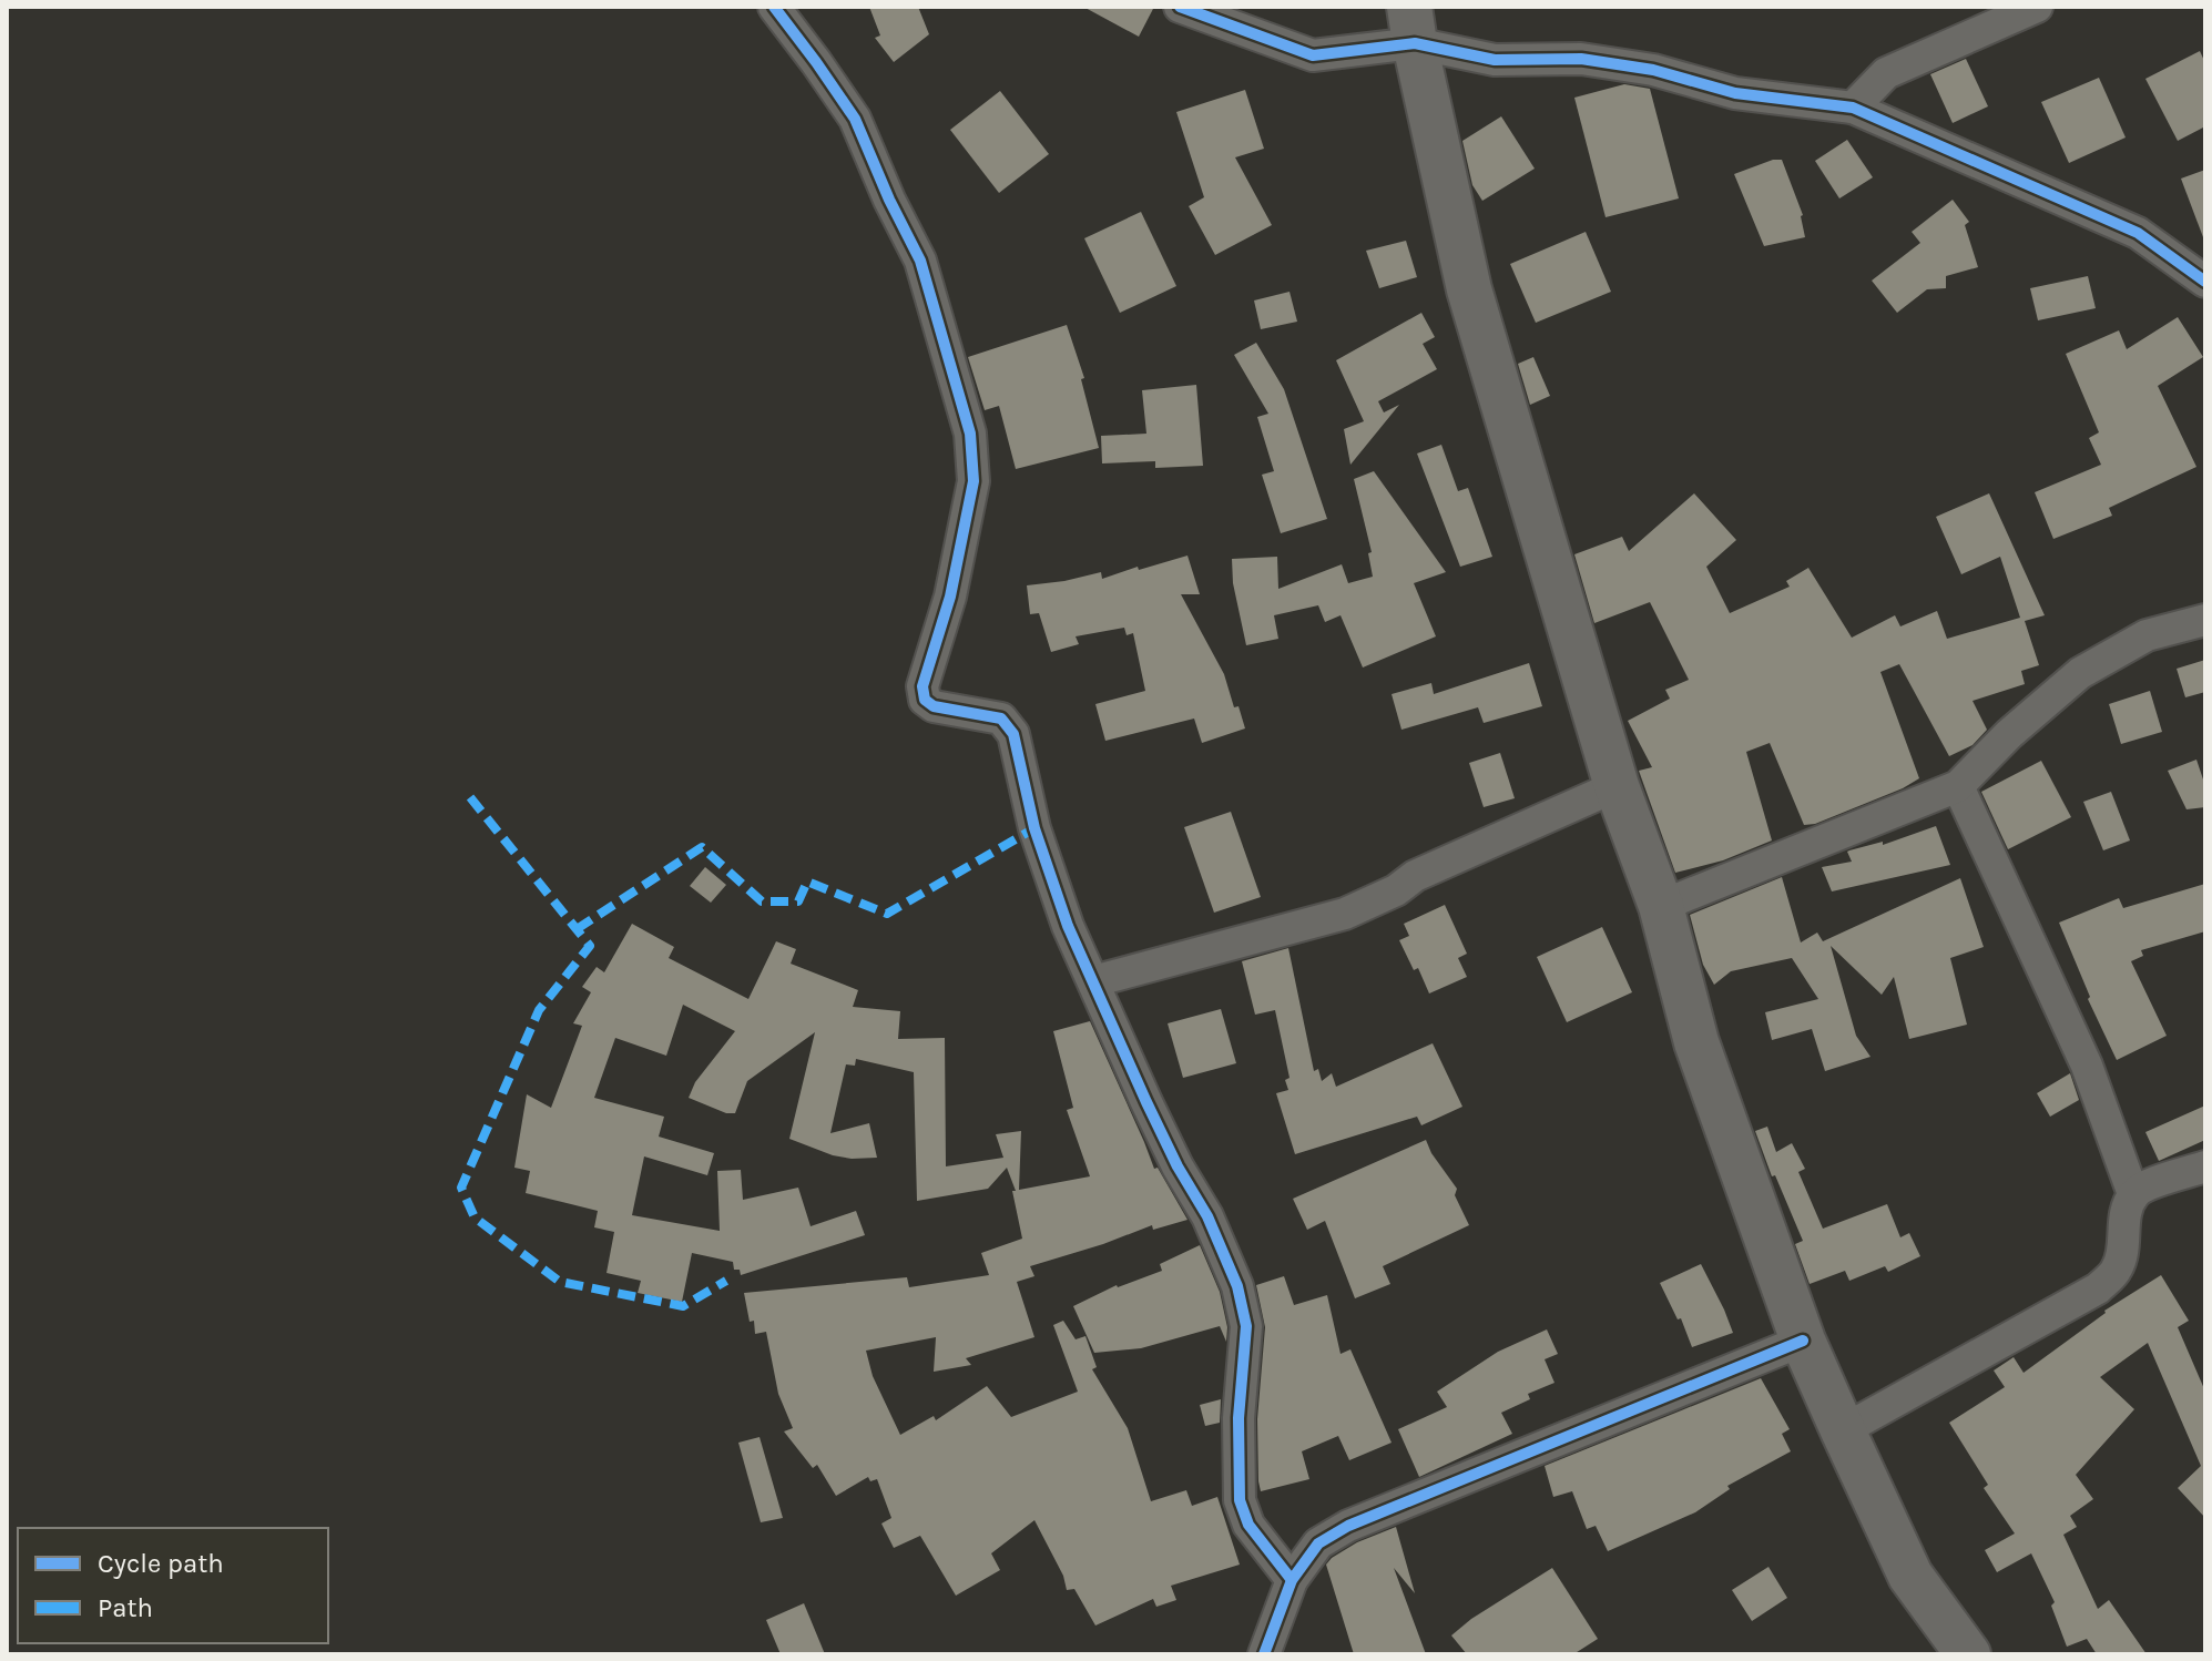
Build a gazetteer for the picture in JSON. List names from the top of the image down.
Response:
{
  "legend": ["Cycle path", "Path"]
}
